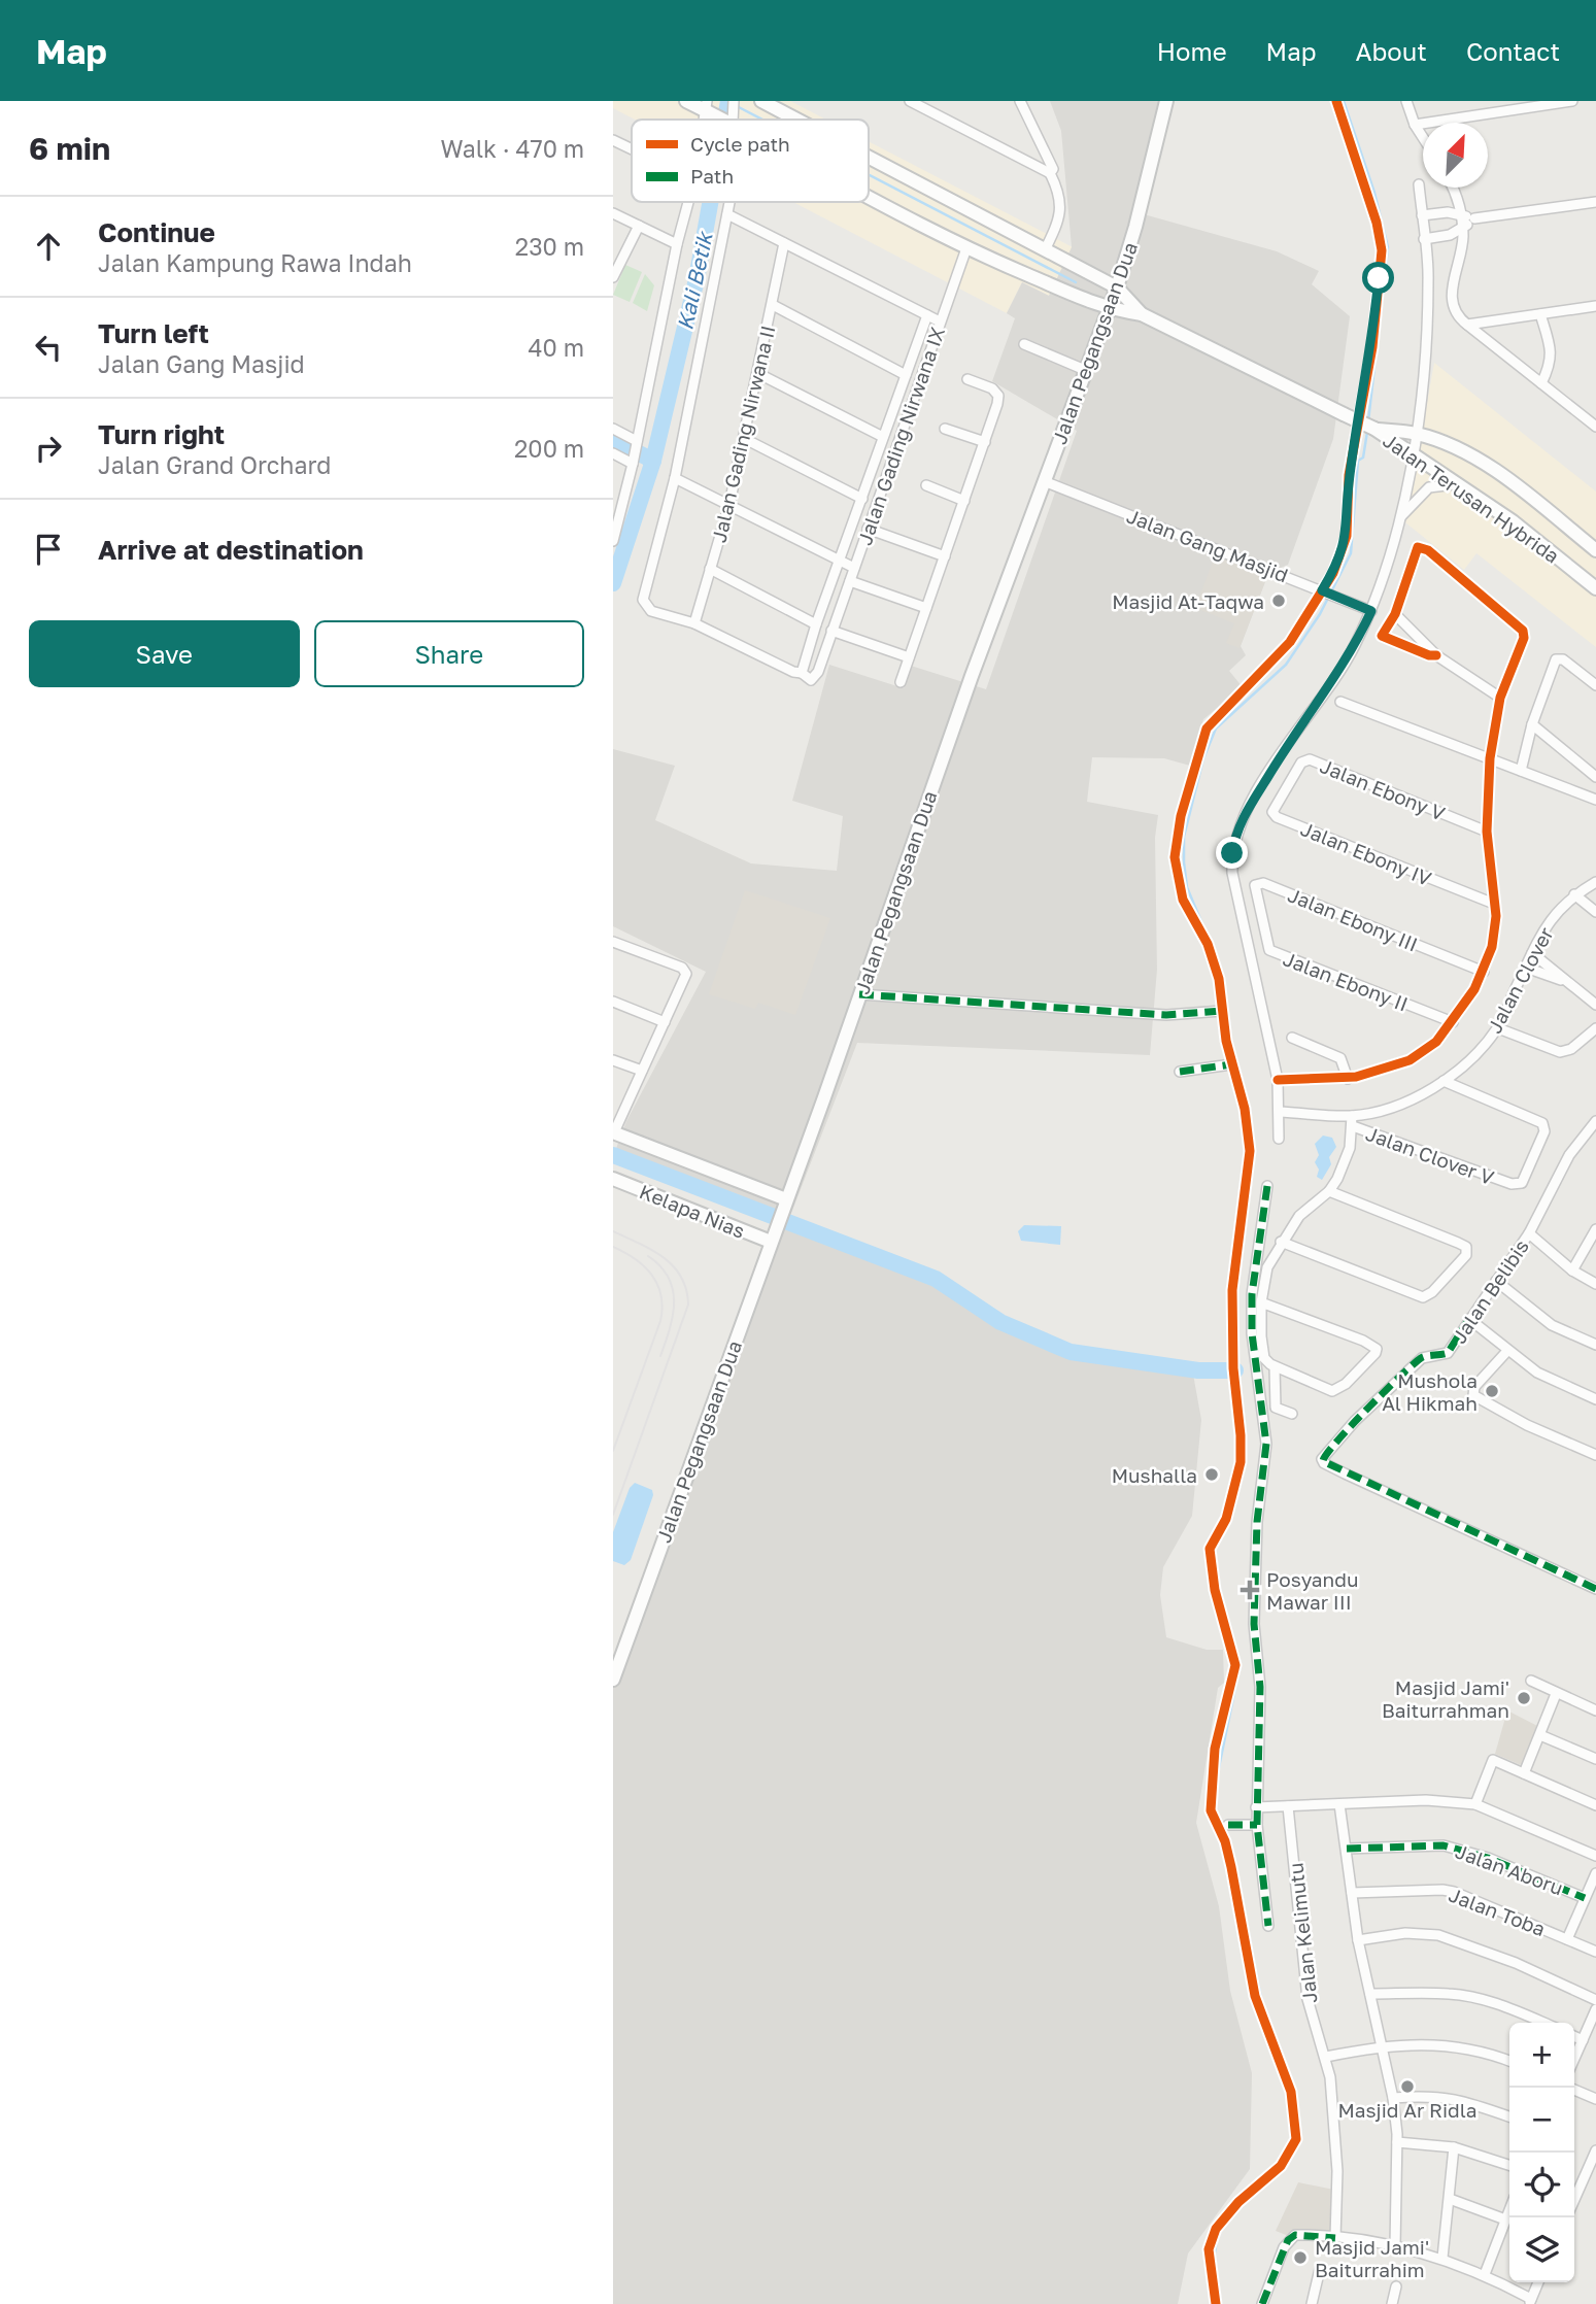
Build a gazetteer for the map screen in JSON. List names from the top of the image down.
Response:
{
  "streets": {
    "main road": ["Jalan Pegangsaan Dua", "Jalan Terusan Hybrida", "Kelapa Nias"],
    "street": [
      "Jalan Gading Nirwana II",
      "Jalan Gading Nirwana IX",
      "Jalan Gang Masjid",
      "Jalan Ebony V",
      "Jalan Ebony IV",
      "Jalan Ebony III",
      "Jalan Clover",
      "Jalan Ebony II",
      "Jalan Clover V",
      "Jalan Belibis",
      "Jalan Aboru",
      "Jalan Toba",
      "Jalan Kelimutu"
    ]
  },
  "crossings": [
    ["Jalan Pegangsaan Dua", "Jalan Gang Masjid"],
    ["Jalan Pegangsaan Dua", "Kelapa Nias"],
    ["Jalan Ebony V", "Jalan Ebony IV"],
    ["Jalan Ebony III", "Jalan Ebony II"],
    ["Jalan Clover", "Jalan Clover V"]
  ],
  "water": ["Kali Betik"],
  "places": {
    "other": [
      "Masjid At-Taqwa",
      "Mushola Al Hikmah",
      "Mushalla",
      "Masjid Jami' Baiturrahman",
      "Masjid Ar Ridla",
      "Masjid Jami' Baiturrahim"
    ],
    "health": ["Posyandu Mawar III"]
  },
  "legend": ["Cycle path", "Path"],
  "north": "top right",
  "page": {
    "header": "Map",
    "nav": [
      "Home",
      "Map",
      "About",
      "Contact"
    ],
    "heading": ["6 min", "Walk · 470 m"],
    "list": [
      ["Continue", "Jalan Kampung Rawa Indah", "230 m"],
      ["Turn left", "Jalan Gang Masjid", "40 m"],
      ["Turn right", "Jalan Grand Orchard", "200 m"],
      "Arrive at destination"
    ],
    "buttons": ["Save", "Share"],
    "map_buttons": ["+", "−"]
  }
}
